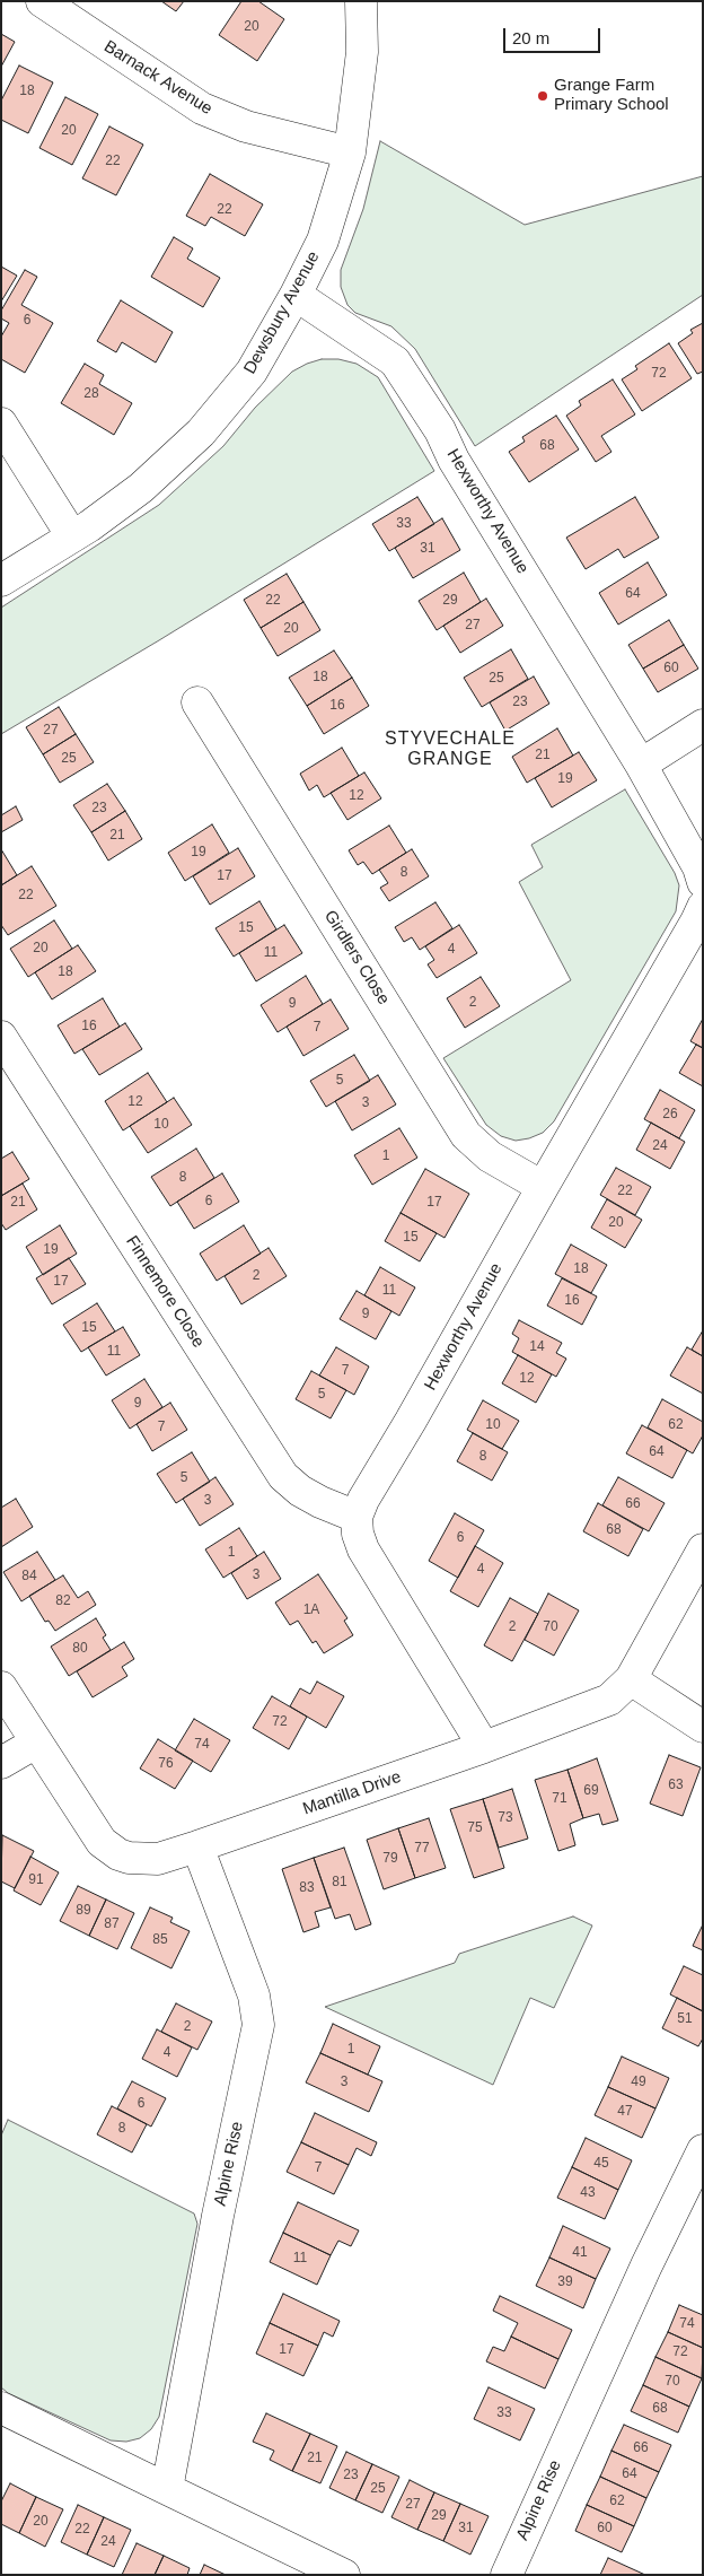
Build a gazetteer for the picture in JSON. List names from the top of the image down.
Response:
{
  "streets": {
    "street": [
      "Barnack Avenue",
      "Dewsbury Avenue",
      "Hexworthy Avenue",
      "Girdlers Close",
      "Finnemore Close",
      "Mantilla Drive",
      "Alpine Rise"
    ]
  },
  "crossings": [
    ["Barnack Avenue", "Dewsbury Avenue"],
    ["Dewsbury Avenue", "Hexworthy Avenue"],
    ["Hexworthy Avenue", "Girdlers Close"],
    ["Hexworthy Avenue", "Finnemore Close"],
    ["Mantilla Drive", "Alpine Rise"]
  ],
  "districts": ["STYVECHALE GRANGE"],
  "places": ["Grange Farm Primary School"],
  "house_numbers": [
    "20",
    "18",
    "20",
    "22",
    "22",
    "6",
    "72",
    "28",
    "68",
    "33",
    "31",
    "64",
    "22",
    "29",
    "27",
    "20",
    "60",
    "18",
    "25",
    "23",
    "16",
    "27",
    "21",
    "25",
    "19",
    "12",
    "23",
    "21",
    "19",
    "8",
    "17",
    "22",
    "15",
    "20",
    "4",
    "11",
    "18",
    "2",
    "9",
    "16",
    "7",
    "5",
    "12",
    "3",
    "26",
    "10",
    "24",
    "1",
    "8",
    "22",
    "6",
    "21",
    "17",
    "20",
    "15",
    "19",
    "18",
    "2",
    "17",
    "11",
    "16",
    "9",
    "15",
    "14",
    "11",
    "7",
    "12",
    "5",
    "9",
    "10",
    "62",
    "7",
    "64",
    "8",
    "5",
    "3",
    "66",
    "68",
    "6",
    "1",
    "4",
    "3",
    "84",
    "82",
    "1A",
    "2",
    "70",
    "80",
    "72",
    "74",
    "76",
    "63",
    "69",
    "71",
    "73",
    "75",
    "77",
    "79",
    "91",
    "81",
    "83",
    "89",
    "87",
    "85",
    "51",
    "2",
    "1",
    "4",
    "3",
    "49",
    "6",
    "47",
    "8",
    "45",
    "7",
    "43",
    "41",
    "11",
    "39",
    "74",
    "17",
    "72",
    "70",
    "68",
    "33",
    "66",
    "21",
    "64",
    "23",
    "25",
    "62",
    "27",
    "29",
    "20",
    "31",
    "60",
    "22",
    "24"
  ],
  "scale_bar": "20 m"
}
